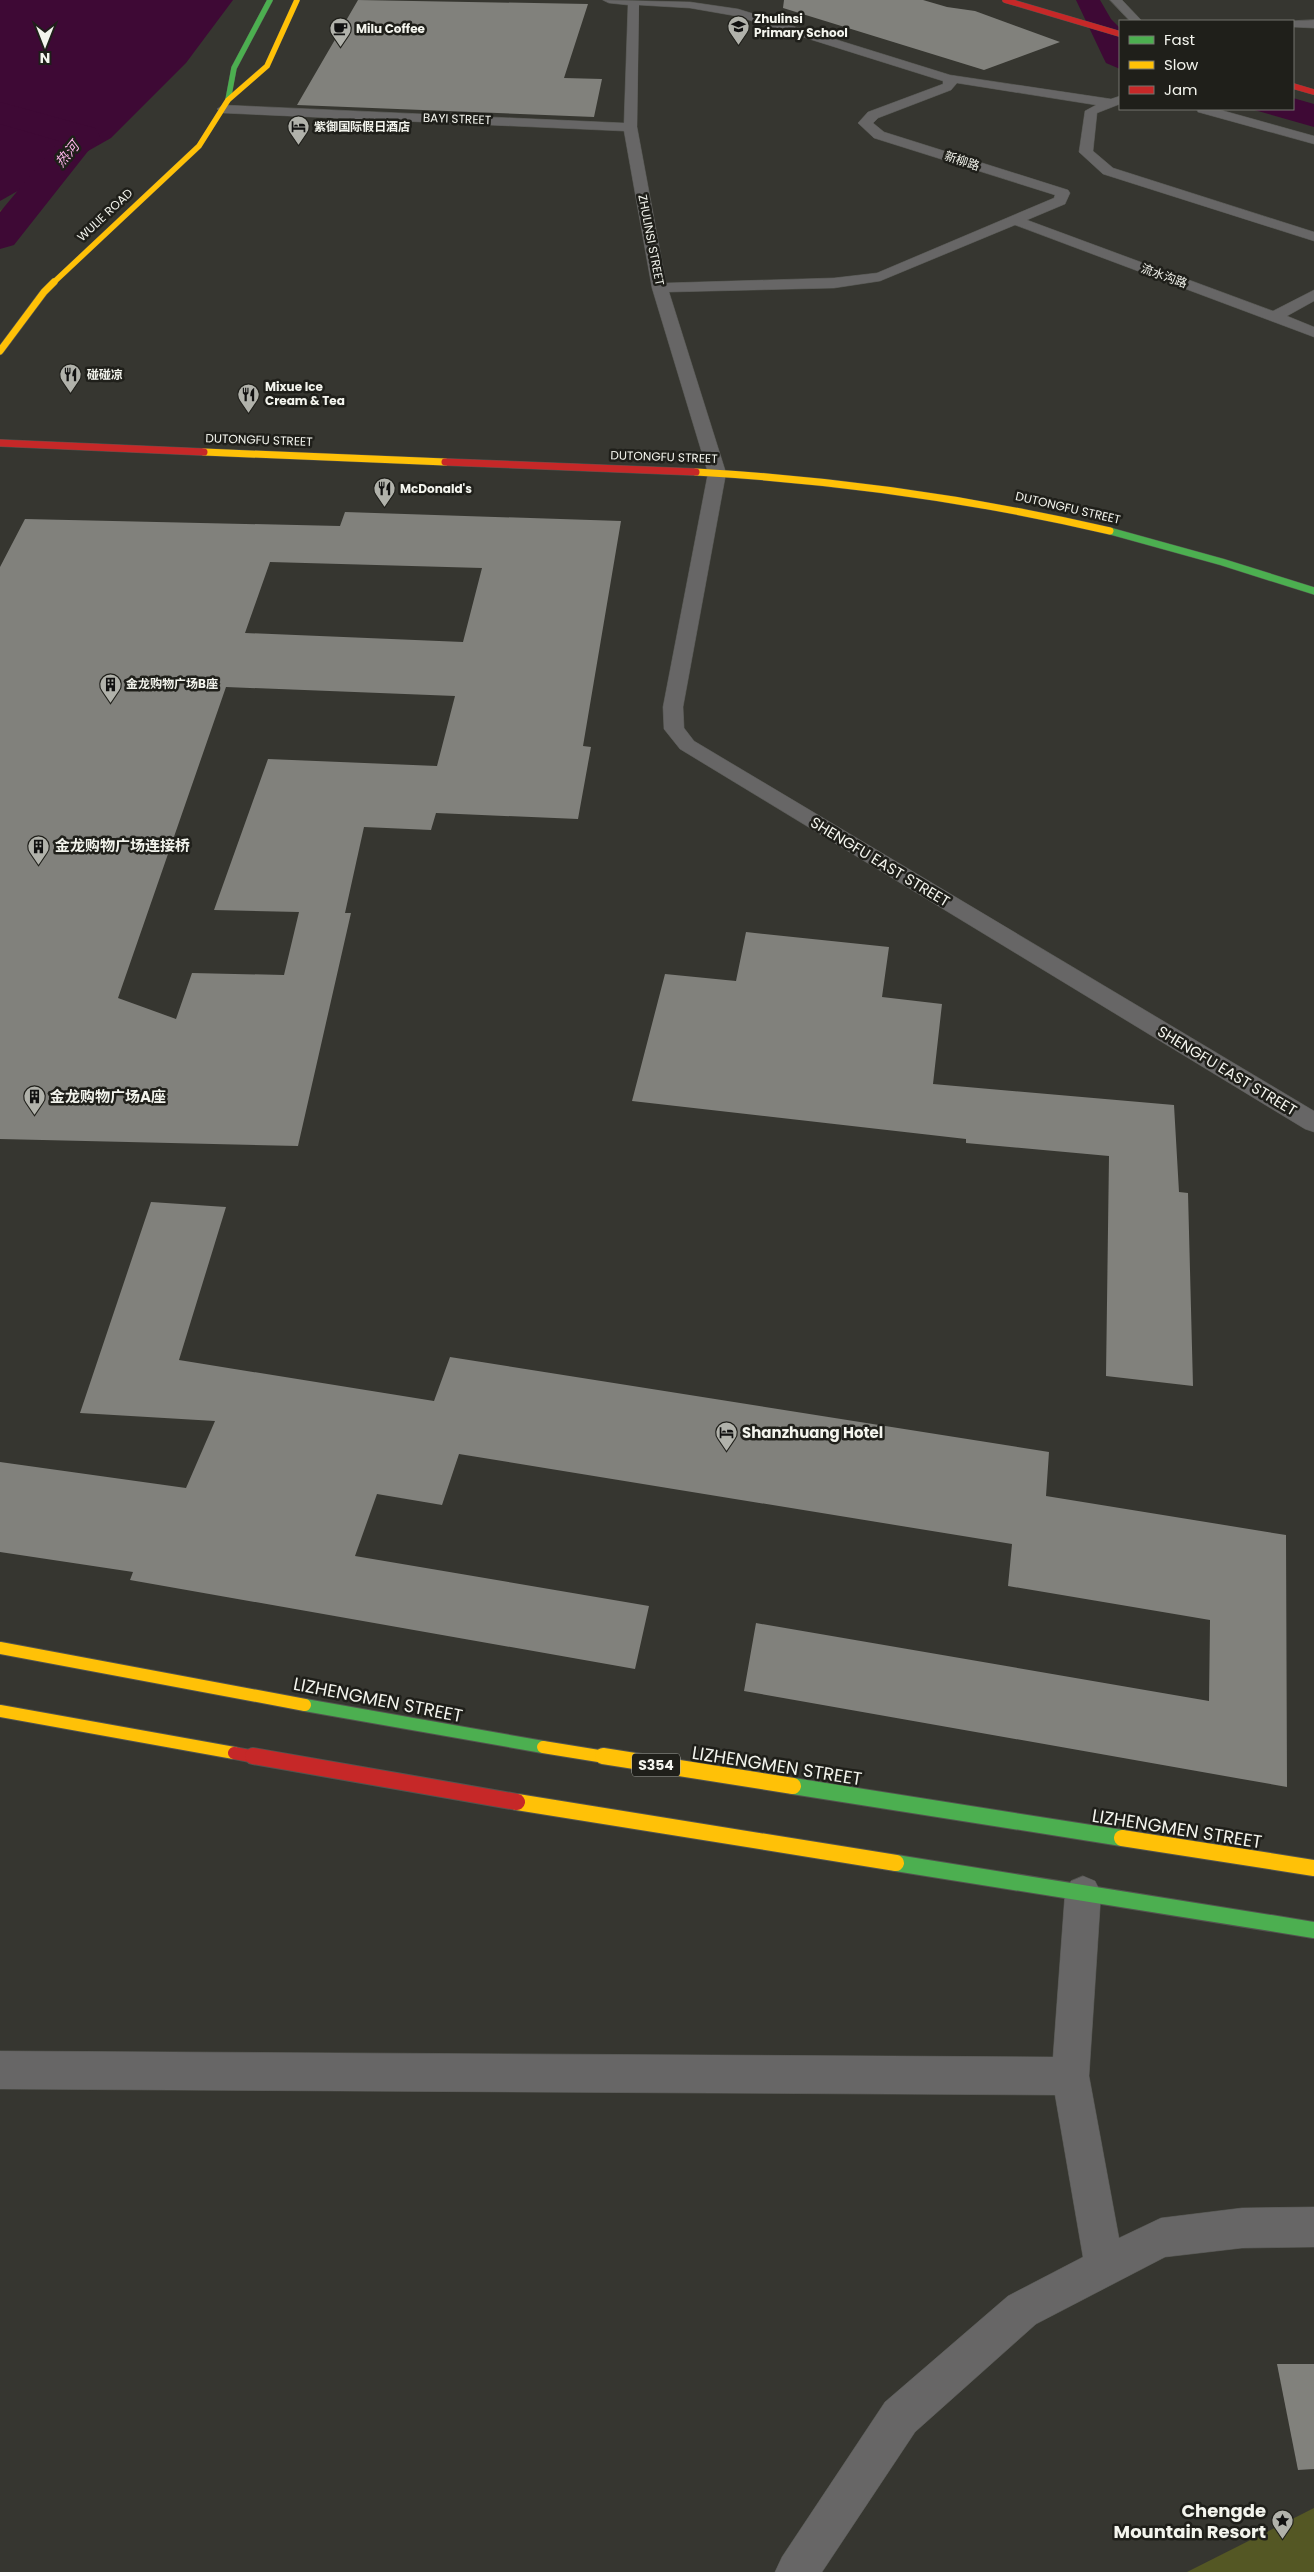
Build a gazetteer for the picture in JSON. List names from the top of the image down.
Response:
{
  "streets": {
    "main road": [
      "WULIE ROAD",
      "DUTONGFU STREET",
      "LIZHENGMEN STREET",
      "S354"
    ],
    "street": [
      "BAYI STREET",
      "新柳路",
      "ZHULINSI STREET",
      "流水沟路",
      "SHENGFU EAST STREET"
    ]
  },
  "crossings": [
    ["BAYI STREET", "WULIE ROAD"],
    ["BAYI STREET", "ZHULINSI STREET"],
    ["新柳路", "ZHULINSI STREET"],
    ["新柳路", "流水沟路"],
    ["ZHULINSI STREET", "DUTONGFU STREET"],
    ["ZHULINSI STREET", "SHENGFU EAST STREET"],
    ["DUTONGFU STREET", "SHENGFU EAST STREET"]
  ],
  "water": ["热河"],
  "places": {
    "school or university": ["Zhulinsi Primary School"],
    "cafe": ["Milu Coffee"],
    "hotel": ["紫御国际假日酒店", "Shanzhuang Hotel"],
    "restaurant": ["碰碰凉", "Mixue Ice Cream & Tea", "McDonald's"],
    "building": ["金龙购物广场B座", "金龙购物广场连接桥", "金龙购物广场A座"],
    "place": ["Chengde Mountain Resort"]
  },
  "legend": ["Fast", "Slow", "Jam"],
  "north": "bottom"
}
